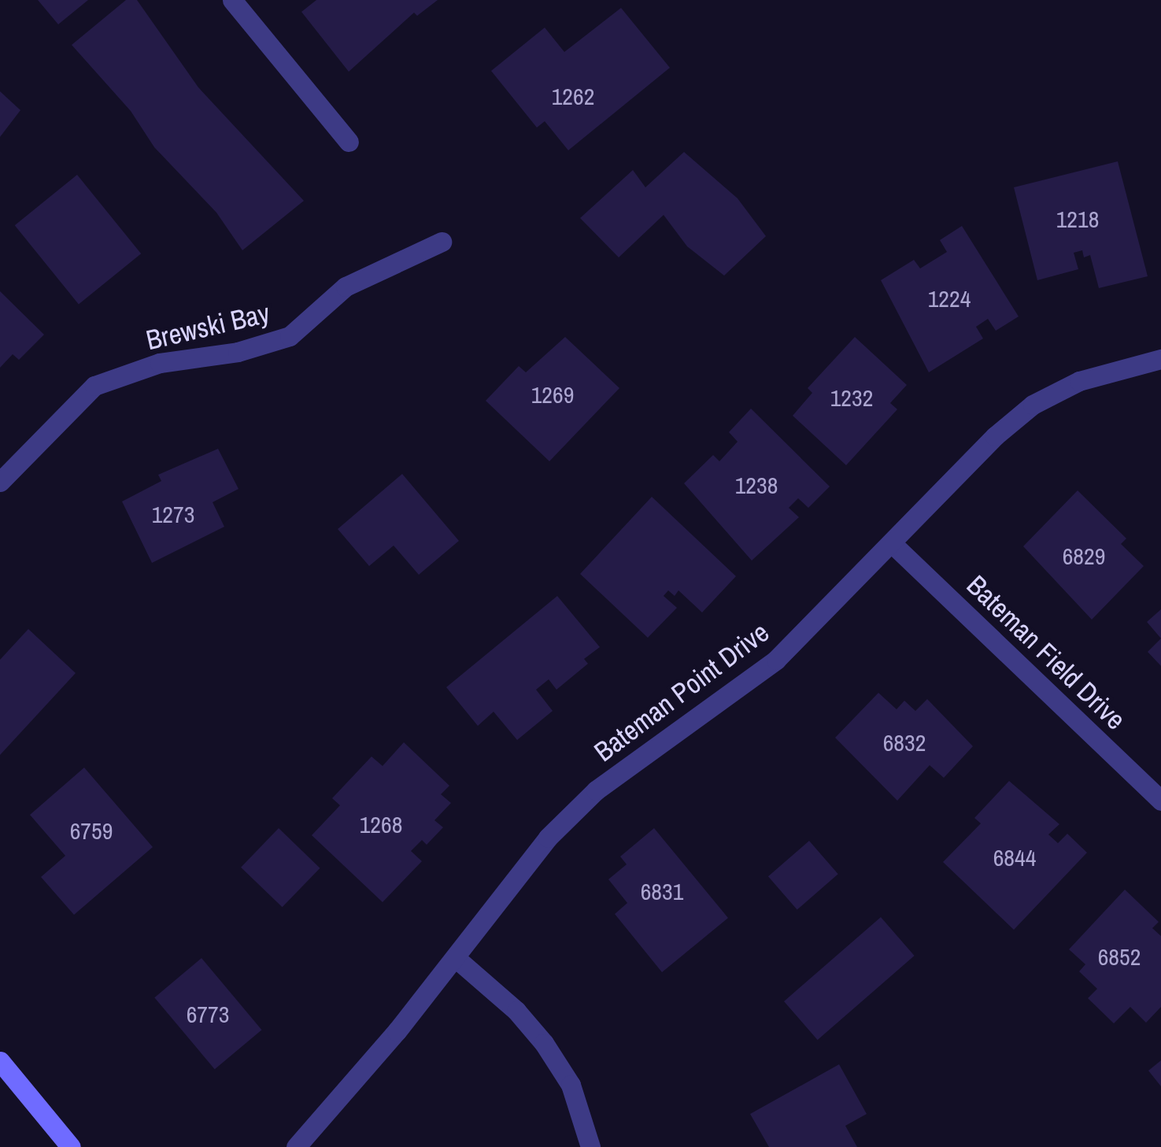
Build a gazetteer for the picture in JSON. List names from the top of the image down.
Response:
{
  "streets": {
    "street": ["Brewski Bay", "Bateman Field Drive", "Bateman Point Drive"]
  },
  "crossings": [
    ["Bateman Field Drive", "Bateman Point Drive"]
  ],
  "house_numbers": [
    "1262",
    "1218",
    "1224",
    "1269",
    "1232",
    "1238",
    "1273",
    "6829",
    "6832",
    "1268",
    "6759",
    "6844",
    "6831",
    "6852",
    "6773"
  ]
}
